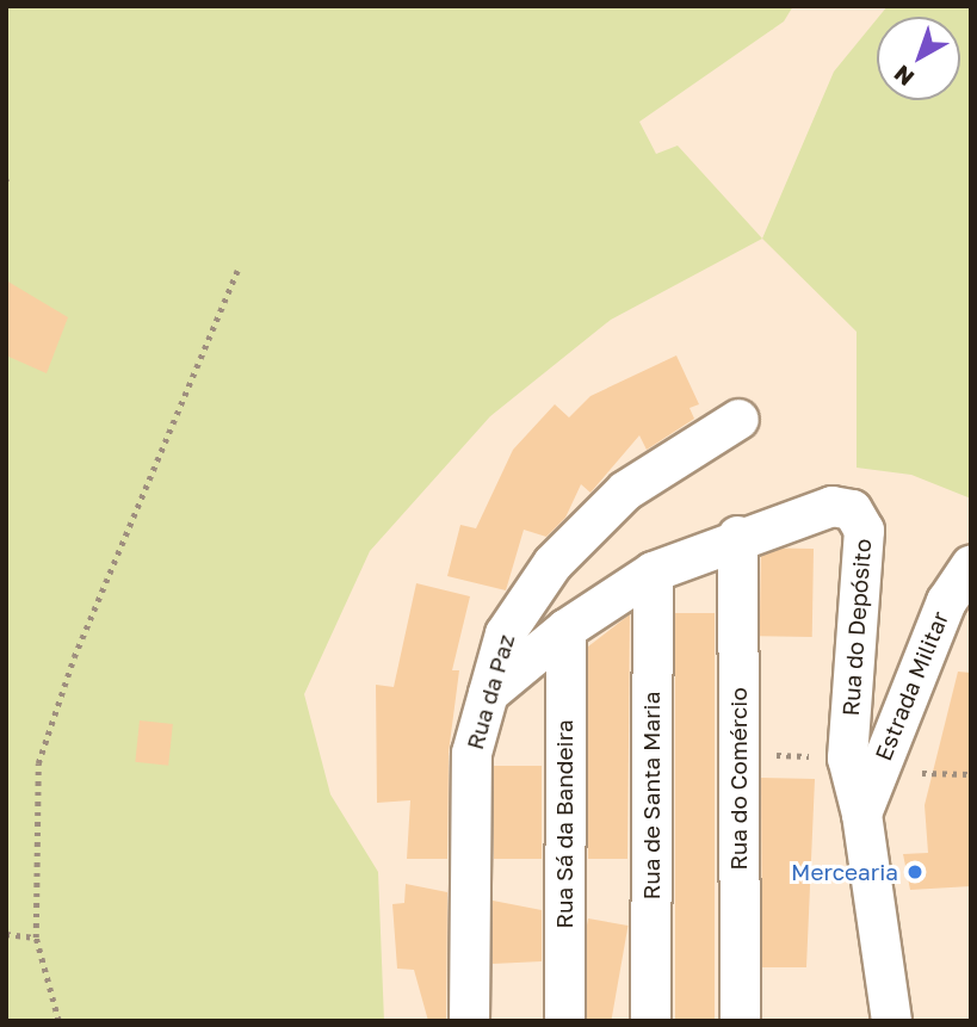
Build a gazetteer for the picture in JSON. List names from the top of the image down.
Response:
{
  "streets": {
    "street": [
      "Rua do Depósito",
      "Estrada Militar",
      "Rua da Paz",
      "Rua do Comércio",
      "Rua de Santa Maria",
      "Rua Sá da Bandeira"
    ]
  },
  "crossings": [
    ["Rua do Depósito", "Estrada Militar"],
    ["Rua do Depósito", "Rua da Paz"],
    ["Rua do Depósito", "Rua do Comércio"],
    ["Rua do Depósito", "Rua de Santa Maria"],
    ["Rua do Depósito", "Rua Sá da Bandeira"]
  ],
  "places": ["Mercearia"],
  "north": "bottom left"
}
